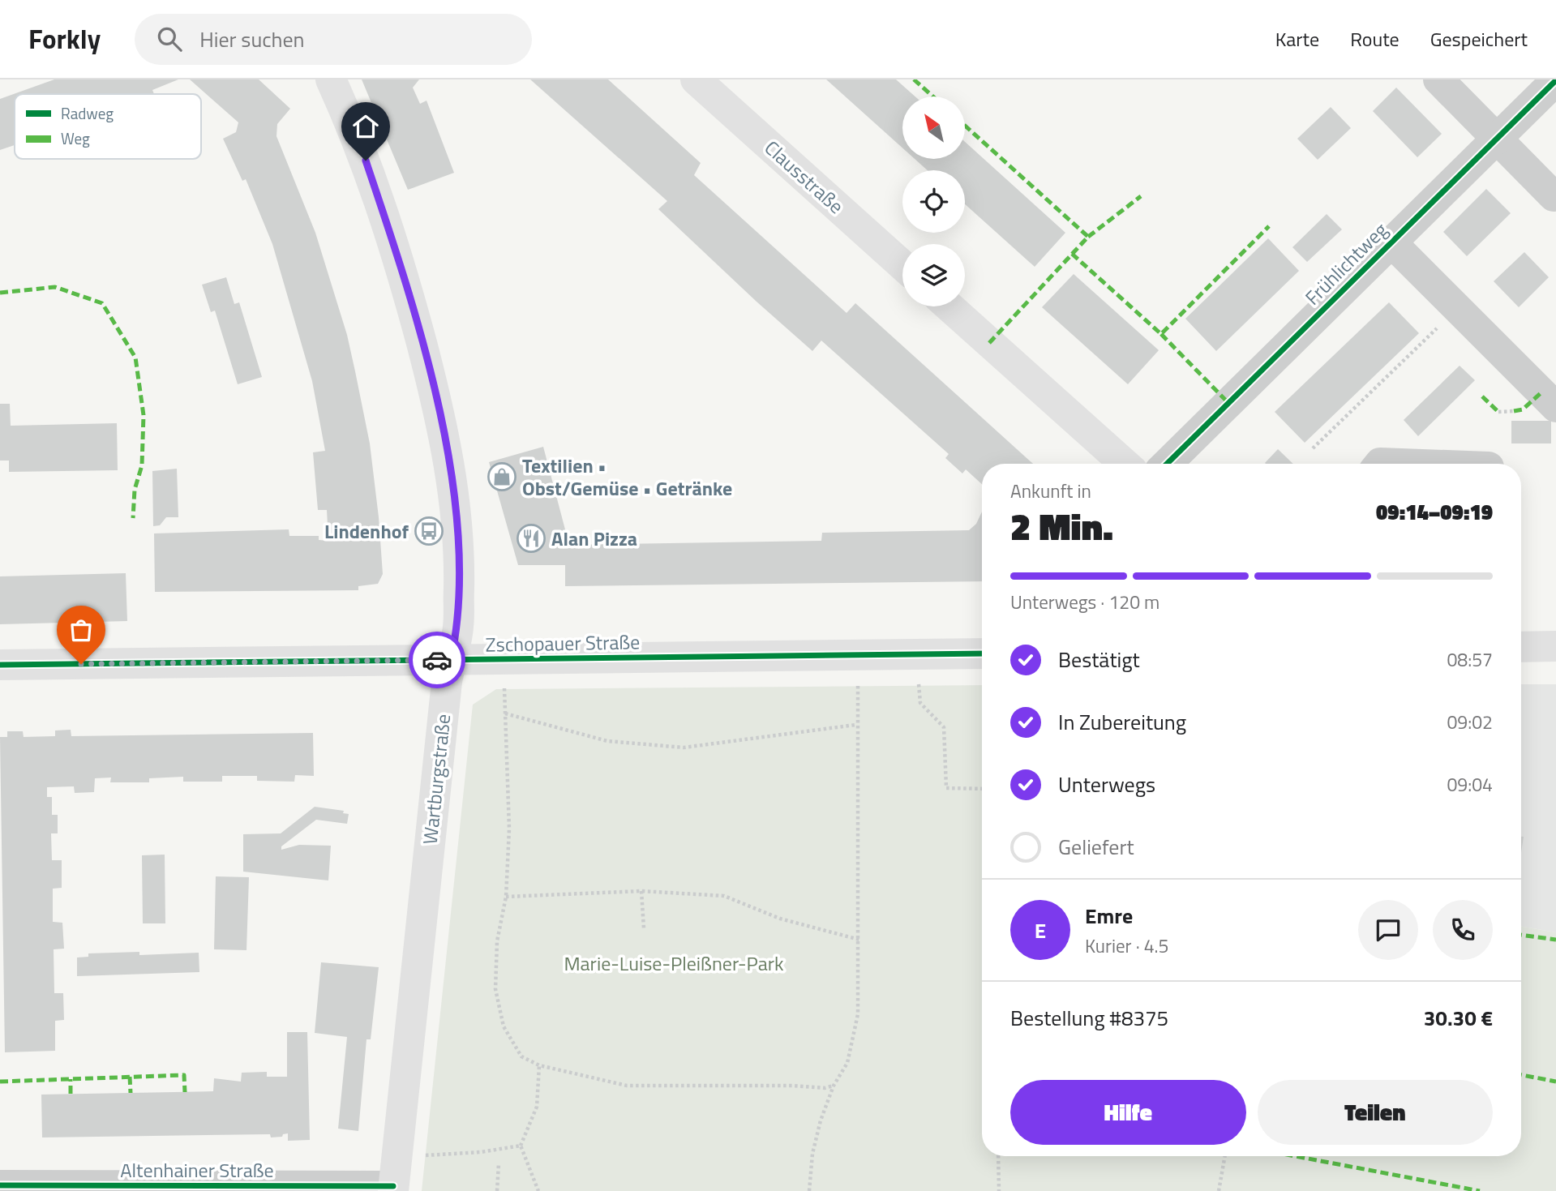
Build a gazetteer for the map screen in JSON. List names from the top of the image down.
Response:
{
  "streets": {
    "main road": ["Clausstraße", "Zschopauer Straße", "Wartburgstraße"],
    "street": ["Frühlichtweg", "Altenhainer Straße"]
  },
  "crossings": [
    ["Zschopauer Straße", "Wartburgstraße"],
    ["Wartburgstraße", "Altenhainer Straße"]
  ],
  "parks": ["Marie-Luise-Pleißner-Park"],
  "places": {
    "shop": ["Textilien • Obst/Gemüse • Getränke"],
    "bus stop": ["Lindenhof"],
    "restaurant": ["Alan Pizza"]
  },
  "legend": ["Radweg", "Weg"],
  "north": "top left",
  "page": {
    "header": "Forkly",
    "search": "Hier suchen",
    "nav": ["Karte", "Route", "Gespeichert"],
    "heading": ["2 Min.", "Ankunft in", "09:14–09:19"],
    "panel": [
      "Emre",
      "Kurier · 4.5",
      "Bestellung #8375",
      "30.30 €"
    ],
    "bar": "Unterwegs · 120 m",
    "list": [
      ["Bestätigt", "08:57"],
      ["In Zubereitung", "09:02"],
      ["Unterwegs", "09:04"],
      "Geliefert"
    ],
    "round": "E",
    "buttons": ["Hilfe", "Teilen"]
  }
}
